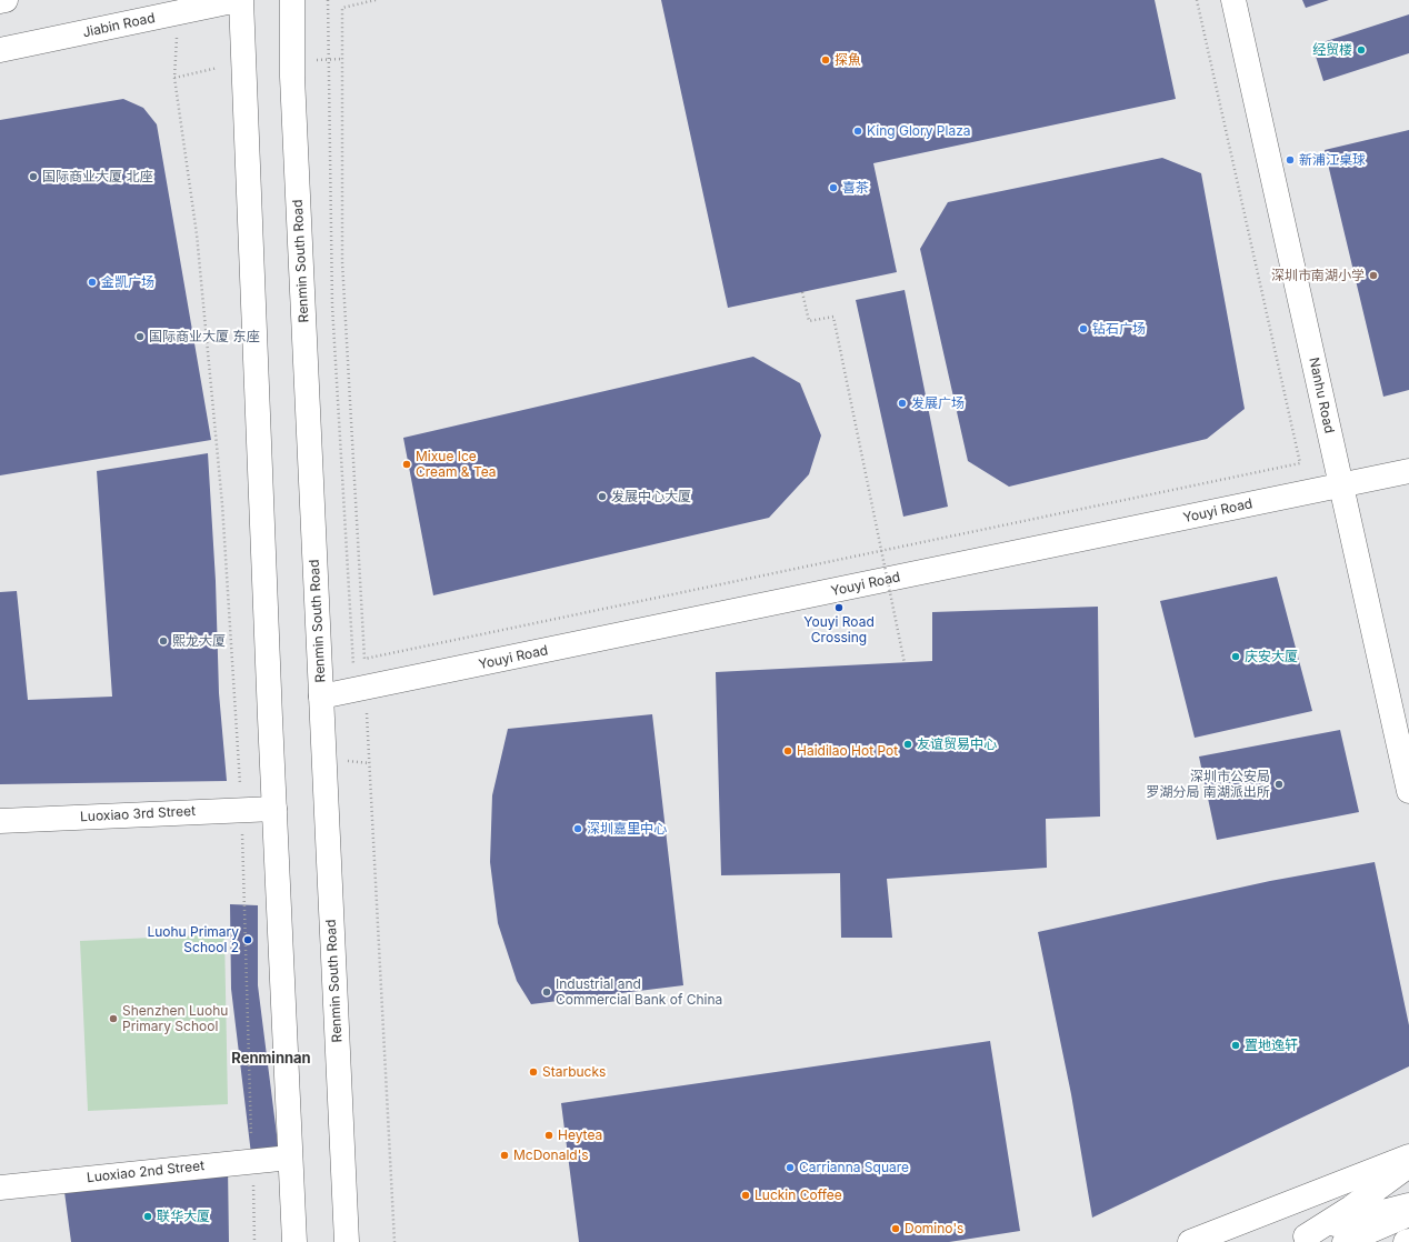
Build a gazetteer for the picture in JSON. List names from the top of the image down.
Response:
{
  "streets": {
    "main road": [
      "Jiabin Road",
      "Renmin South Road",
      "Nanhu Road",
      "Youyi Road",
      "Luoxiao 3rd Street",
      "Luoxiao 2nd Street"
    ]
  },
  "crossings": [
    ["Renmin South Road", "Youyi Road"],
    ["Nanhu Road", "Youyi Road"]
  ],
  "districts": ["Renminnan"],
  "places": [
    "经贸楼",
    "探魚",
    "King Glory Plaza",
    "新浦江桌球",
    "国际商业大厦 北座",
    "喜茶",
    "深圳市南湖小学",
    "金凯广场",
    "钻石广场",
    "国际商业大厦 东座",
    "发展广场",
    "Mixue Ice Cream & Tea",
    "发展中心大厦",
    "Youyi Road Crossing",
    "熙龙大厦",
    "庆安大厦",
    "友谊贸易中心",
    "Haidilao Hot Pot",
    "深圳市公安局 罗湖分局 南湖派出所",
    "深圳嘉里中心",
    "Luohu Primary School 2",
    "Industrial and Commercial Bank of China",
    "Shenzhen Luohu Primary School",
    "置地逸轩",
    "Starbucks",
    "Heytea",
    "McDonald's",
    "Carrianna Square",
    "Luckin Coffee",
    "联华大厦",
    "Domino's"
  ]
}
